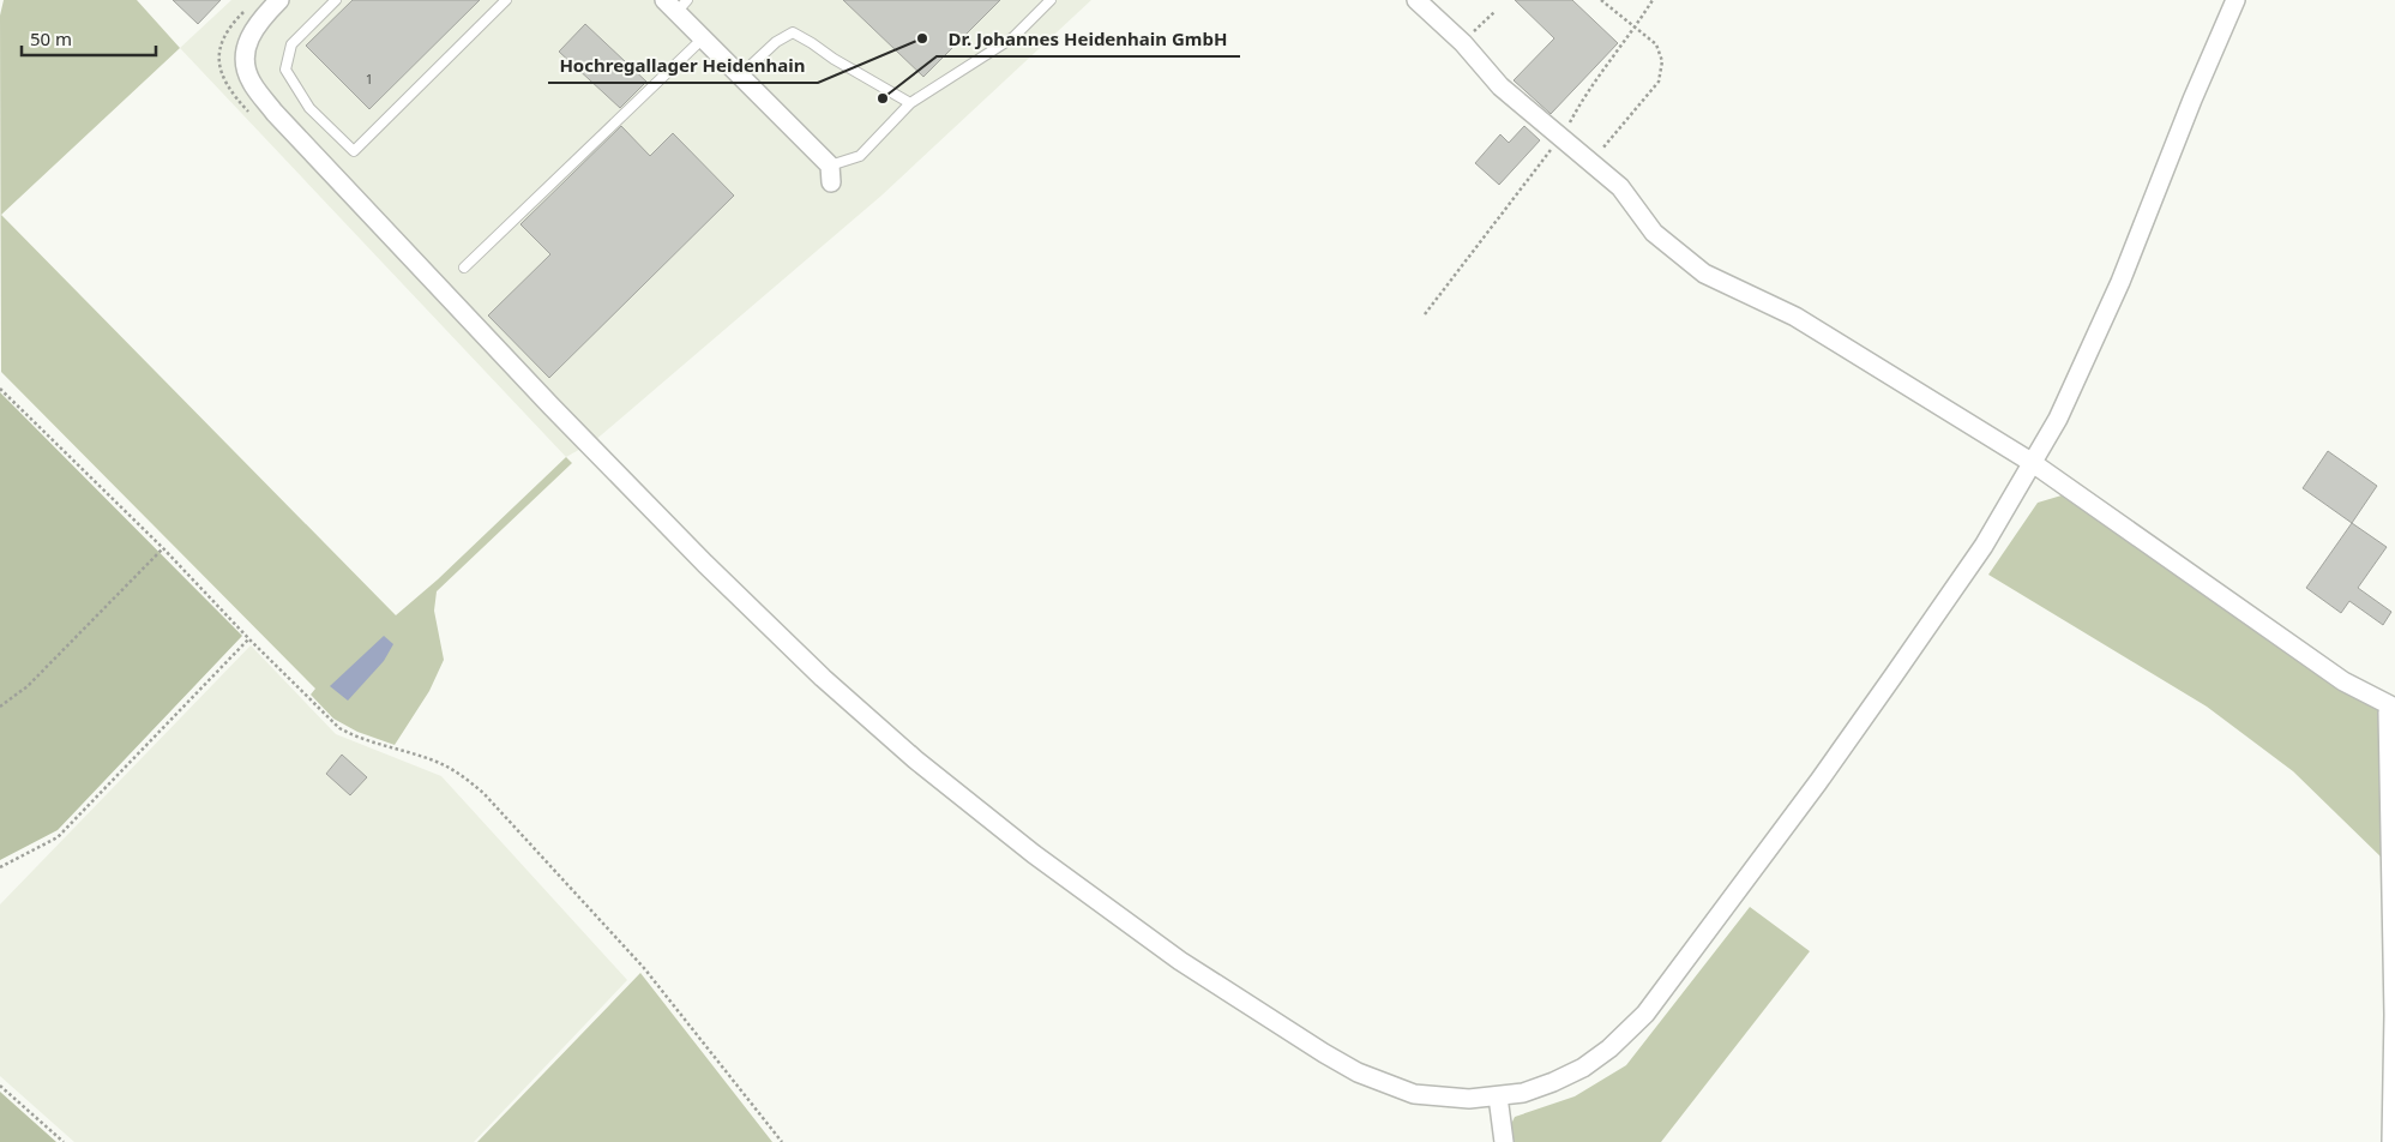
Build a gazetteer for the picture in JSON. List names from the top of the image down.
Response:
{
  "places": ["Hochregallager Heidenhain", "Dr. Johannes Heidenhain GmbH"],
  "house_numbers": ["1"],
  "scale_bar": "50 m"
}
